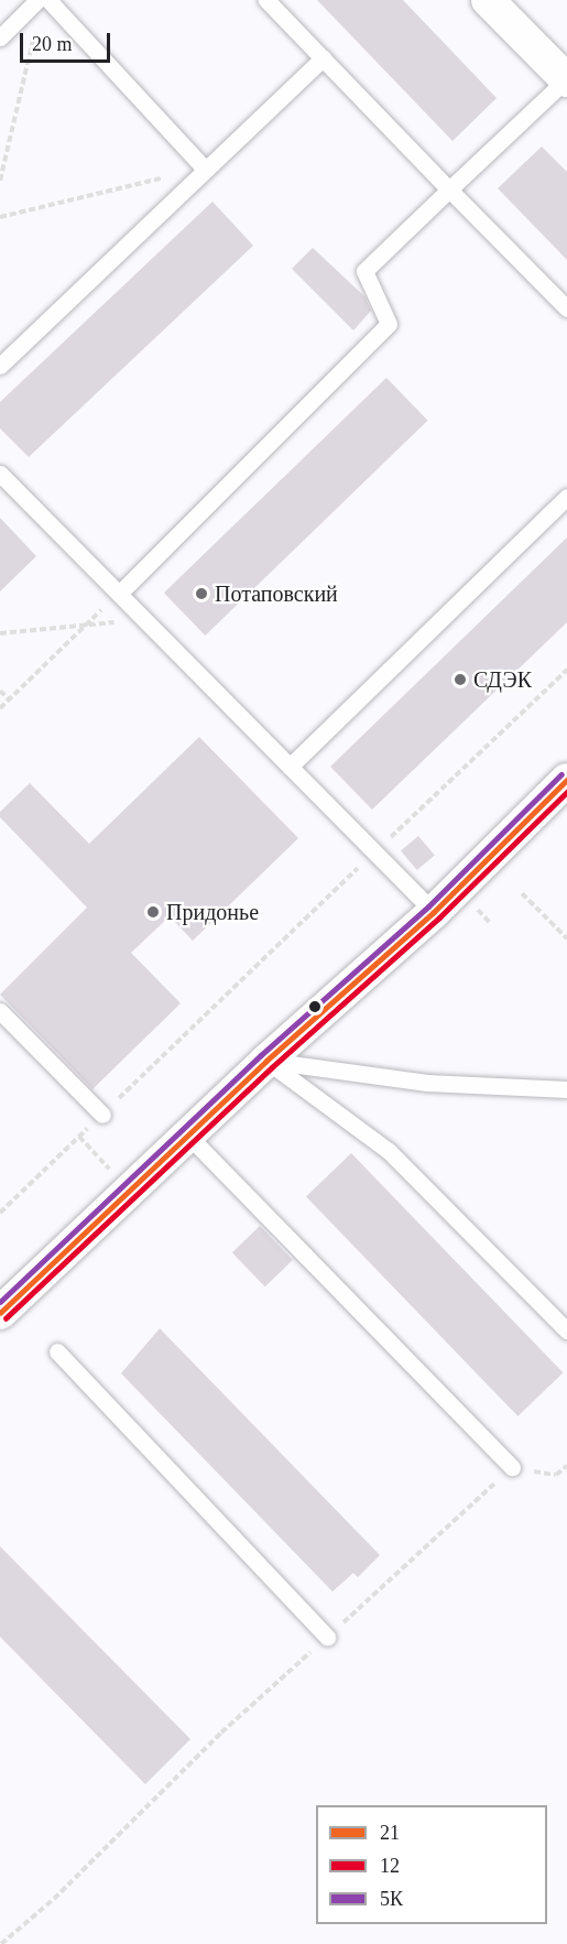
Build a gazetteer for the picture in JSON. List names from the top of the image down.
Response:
{
  "places": ["Потаповский", "СДЭК", "Придонье"],
  "lines": ["transit line 5К", "transit line 21", "transit line 12"],
  "legend": ["21", "12", "5К"],
  "scale_bar": "20 m"
}
